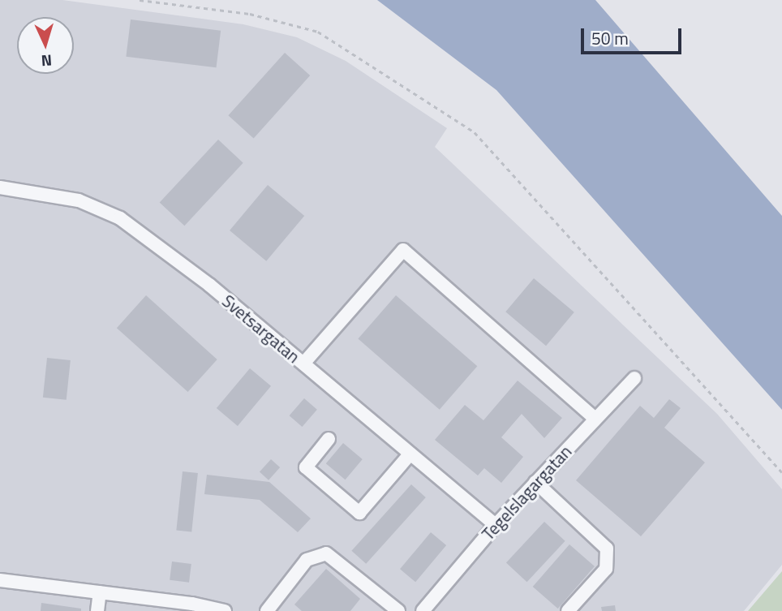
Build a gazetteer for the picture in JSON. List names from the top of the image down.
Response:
{
  "streets": {
    "street": ["Svetsargatan", "Tegelslagargatan"]
  },
  "crossings": [
    ["Svetsargatan", "Tegelslagargatan"]
  ],
  "scale_bar": "50 m",
  "north": "bottom"
}
